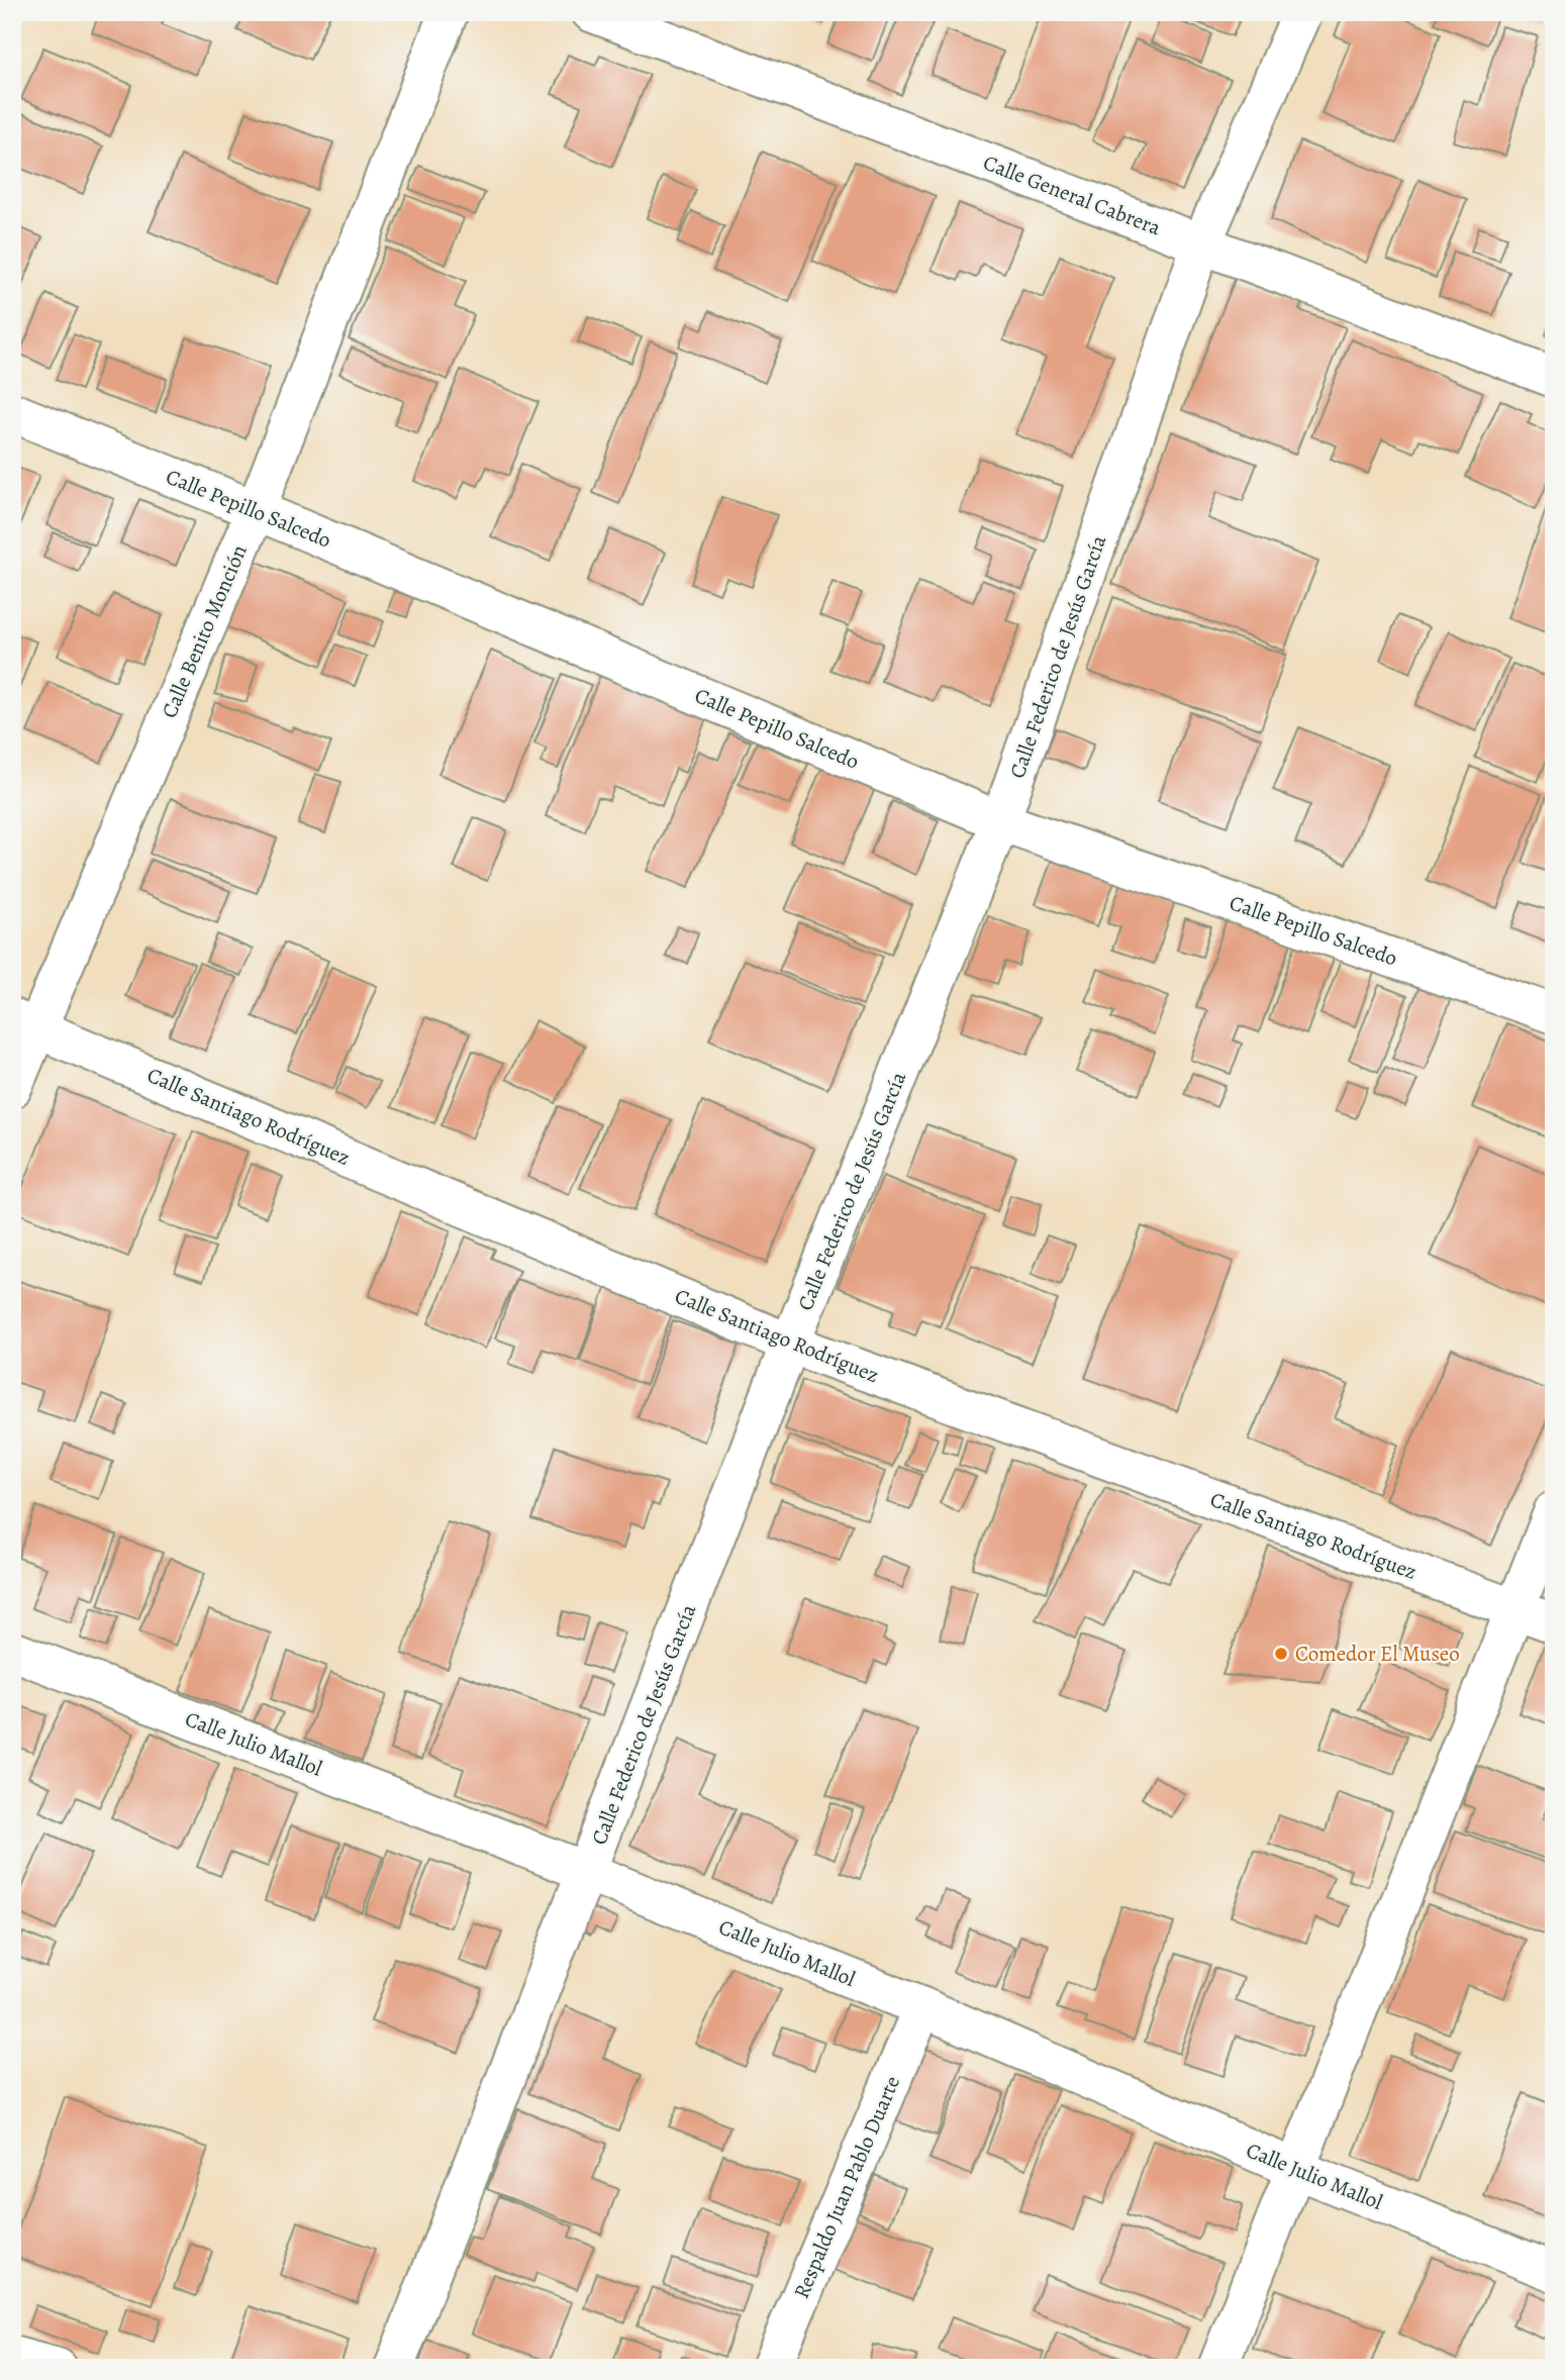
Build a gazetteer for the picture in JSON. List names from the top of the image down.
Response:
{
  "streets": {
    "street": [
      "Calle General Cabrera",
      "Calle Pepillo Salcedo",
      "Calle Benito Monción",
      "Calle Federico de Jesús García",
      "Calle Santiago Rodríguez",
      "Calle Julio Mallol",
      "Respaldo Juan Pablo Duarte"
    ]
  },
  "crossings": [
    ["Calle General Cabrera", "Calle Federico de Jesús García"],
    ["Calle Pepillo Salcedo", "Calle Benito Monción"],
    ["Calle Pepillo Salcedo", "Calle Federico de Jesús García"],
    ["Calle Benito Monción", "Calle Santiago Rodríguez"],
    ["Calle Federico de Jesús García", "Calle Santiago Rodríguez"],
    ["Calle Federico de Jesús García", "Calle Julio Mallol"],
    ["Calle Julio Mallol", "Respaldo Juan Pablo Duarte"]
  ],
  "places": ["Comedor El Museo"]
}
